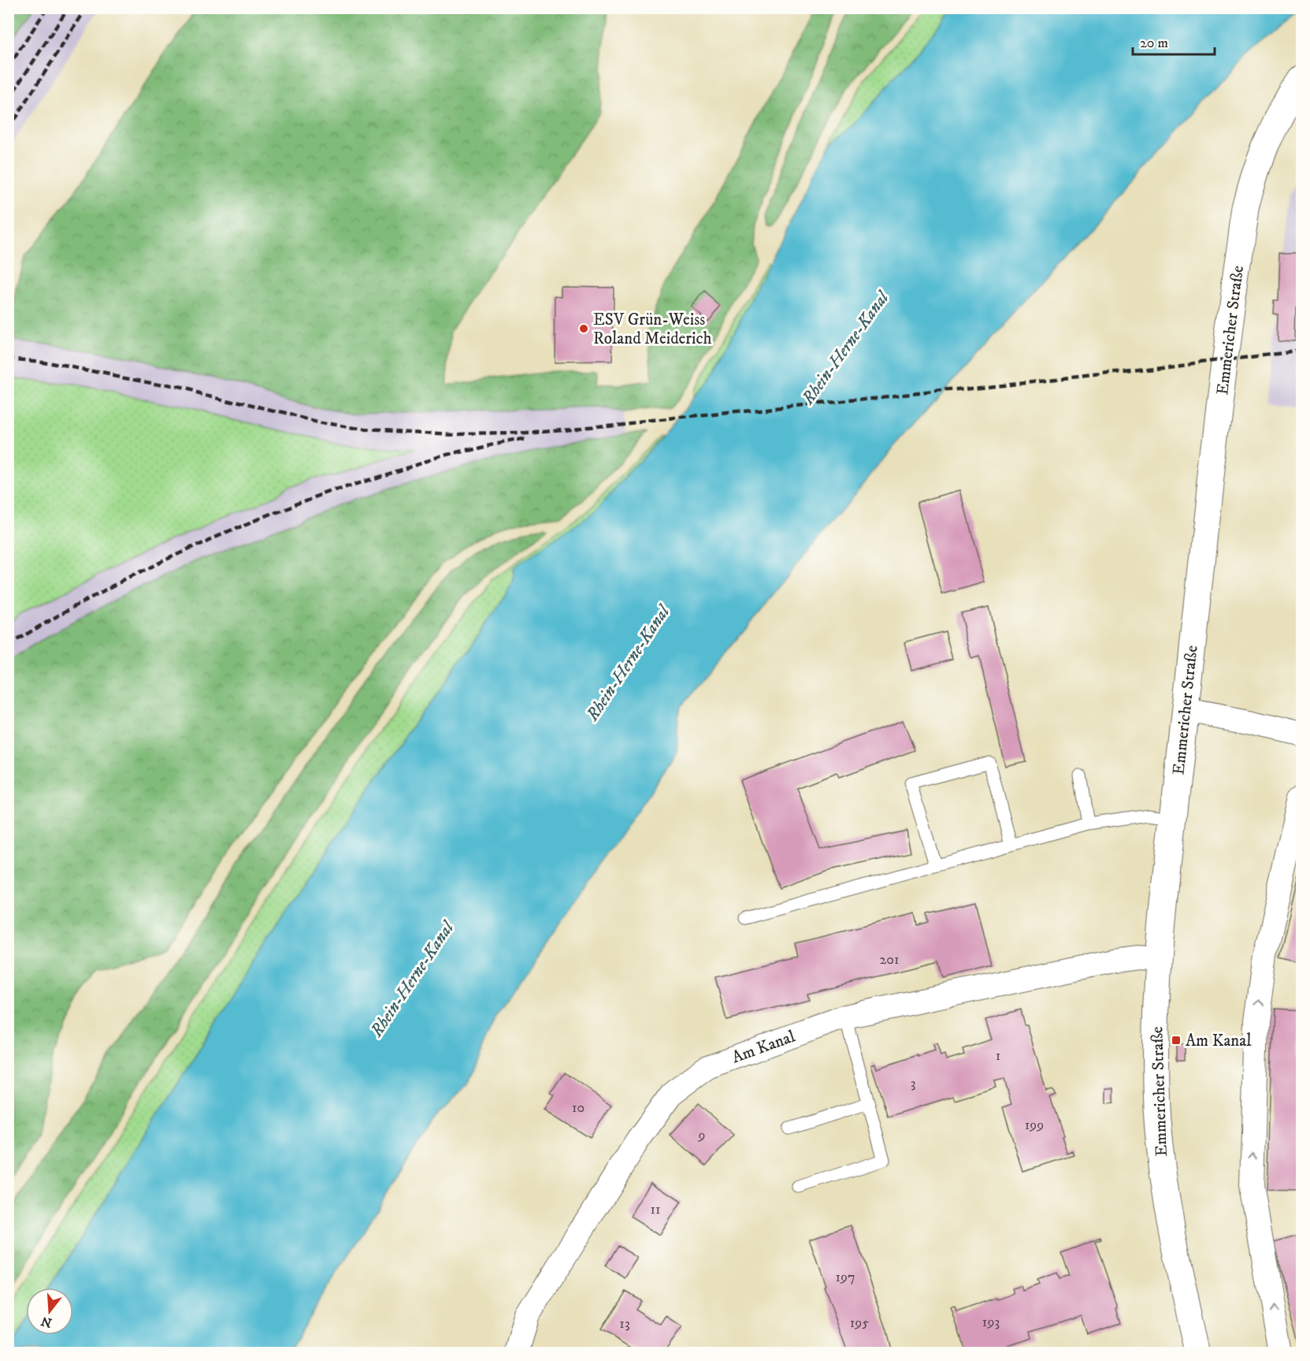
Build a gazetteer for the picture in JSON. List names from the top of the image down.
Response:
{
  "streets": {
    "main road": ["Emmericher Straße"],
    "street": ["Am Kanal"]
  },
  "crossings": [
    ["Emmericher Straße", "Am Kanal"]
  ],
  "water": ["Rhein-Herne-Kanal"],
  "places": {
    "other": ["ESV Grün-Weiss Roland Meiderich"],
    "transit": ["Am Kanal"]
  },
  "house_numbers": [
    "201",
    "1",
    "3",
    "10",
    "199",
    "9",
    "11",
    "197",
    "193",
    "195",
    "13"
  ],
  "scale_bar": "20 m",
  "north": "bottom"
}
